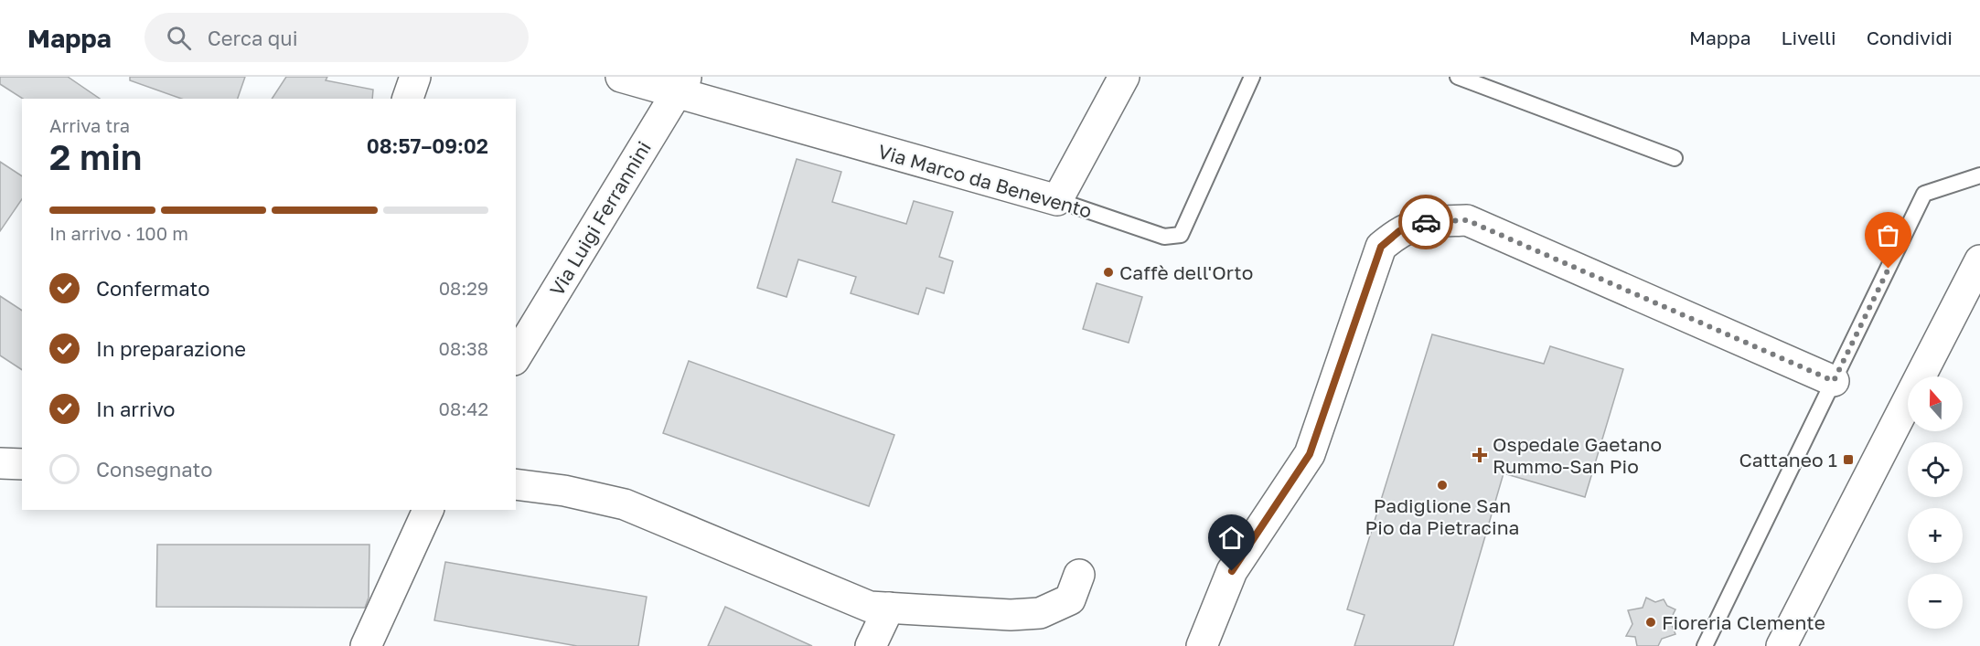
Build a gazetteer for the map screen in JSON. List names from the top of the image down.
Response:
{
  "streets": {
    "street": ["Via Marco da Benevento", "Via Luigi Ferrannini"]
  },
  "crossings": [
    ["Via Marco da Benevento", "Via Luigi Ferrannini"]
  ],
  "places": {
    "other": ["Caffè dell'Orto", "Padiglione San Pio da Pietracina", "Fioreria Clemente"],
    "health": ["Ospedale Gaetano Rummo-San Pio"],
    "transit": ["Cattaneo 1"]
  },
  "north": "top",
  "page": {
    "header": "Mappa",
    "search": "Cerca qui",
    "nav": ["Mappa", "Livelli", "Condividi"],
    "heading": ["2 min", "Arriva tra", "08:57–09:02"],
    "bar": "In arrivo · 100 m",
    "list": [
      ["Confermato", "08:29"],
      ["In preparazione", "08:38"],
      ["In arrivo", "08:42"],
      "Consegnato"
    ],
    "map_buttons": ["+", "−"]
  }
}
